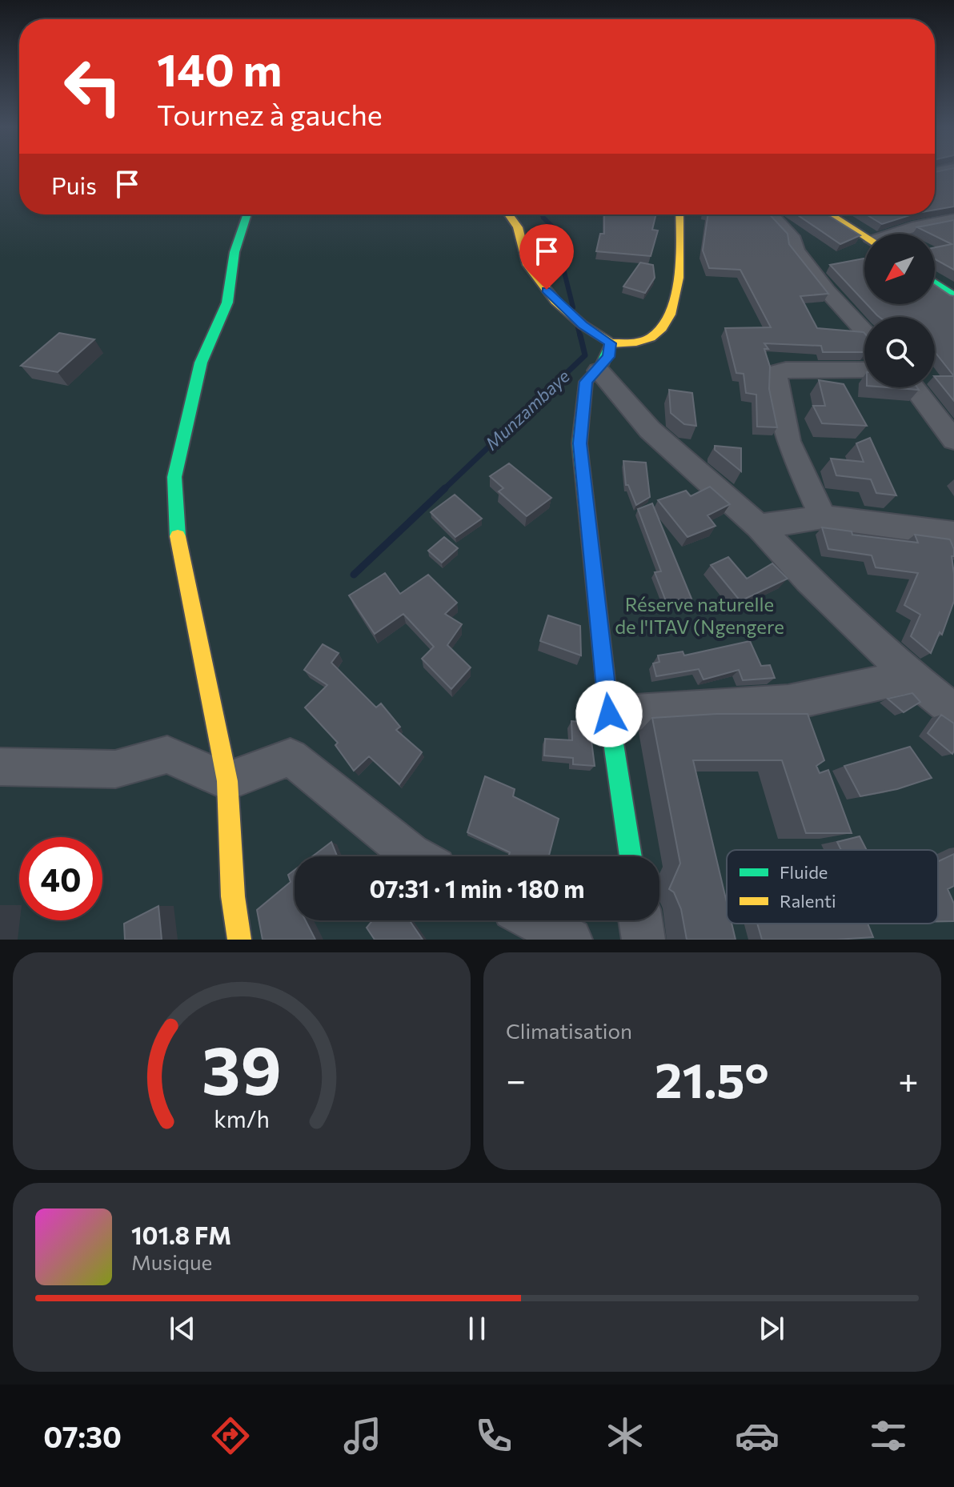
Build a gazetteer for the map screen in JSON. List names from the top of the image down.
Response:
{
  "water": ["Munzambaye"],
  "parks": ["Réserve naturelle de l'ITAV (Ngengere"],
  "legend": ["Fluide", "Ralenti"],
  "north": "bottom left",
  "page": {
    "turn": ["140 m", "Tournez à gauche"],
    "then": "Puis",
    "limit": "40",
    "trip": "07:31 · 1 min · 180 m",
    "tile": "Climatisation",
    "heat": ["−", "21.5°", "+"],
    "song": ["101.8 FM", "Musique"],
    "tabs": "07:30",
    "gauge": ["39", "km/h"]
  }
}
